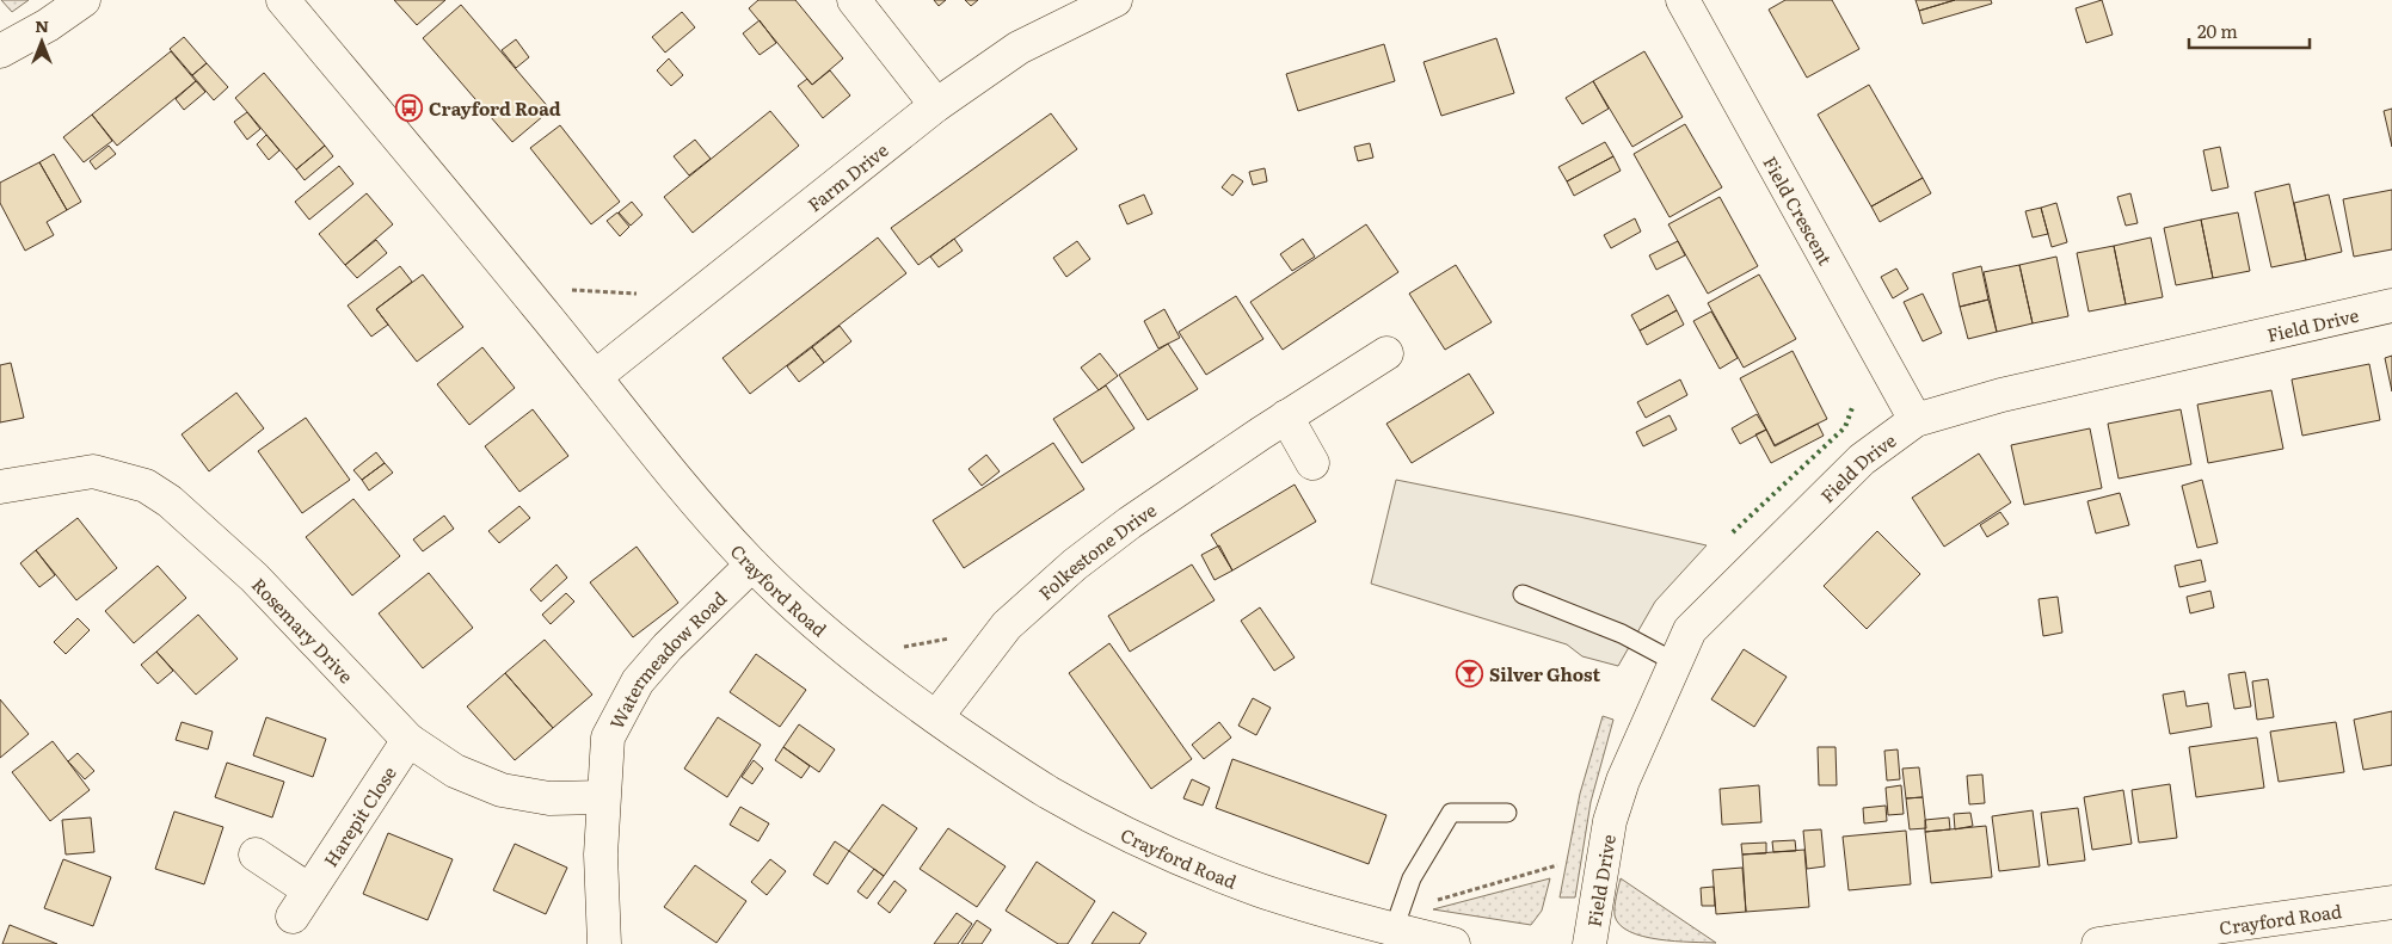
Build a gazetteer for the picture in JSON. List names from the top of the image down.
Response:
{
  "streets": {
    "street": [
      "Farm Drive",
      "Field Crescent",
      "Field Drive",
      "Folkestone Drive",
      "Crayford Road",
      "Rosemary Drive",
      "Watermeadow Road",
      "Harepit Close"
    ]
  },
  "crossings": [
    ["Farm Drive", "Crayford Road"],
    ["Field Crescent", "Field Drive"],
    ["Folkestone Drive", "Crayford Road"],
    ["Crayford Road", "Watermeadow Road"],
    ["Rosemary Drive", "Watermeadow Road"],
    ["Rosemary Drive", "Harepit Close"]
  ],
  "places": {
    "bus stop": ["Crayford Road"],
    "bar": ["Silver Ghost"]
  },
  "scale_bar": "20 m",
  "north": "top"
}
